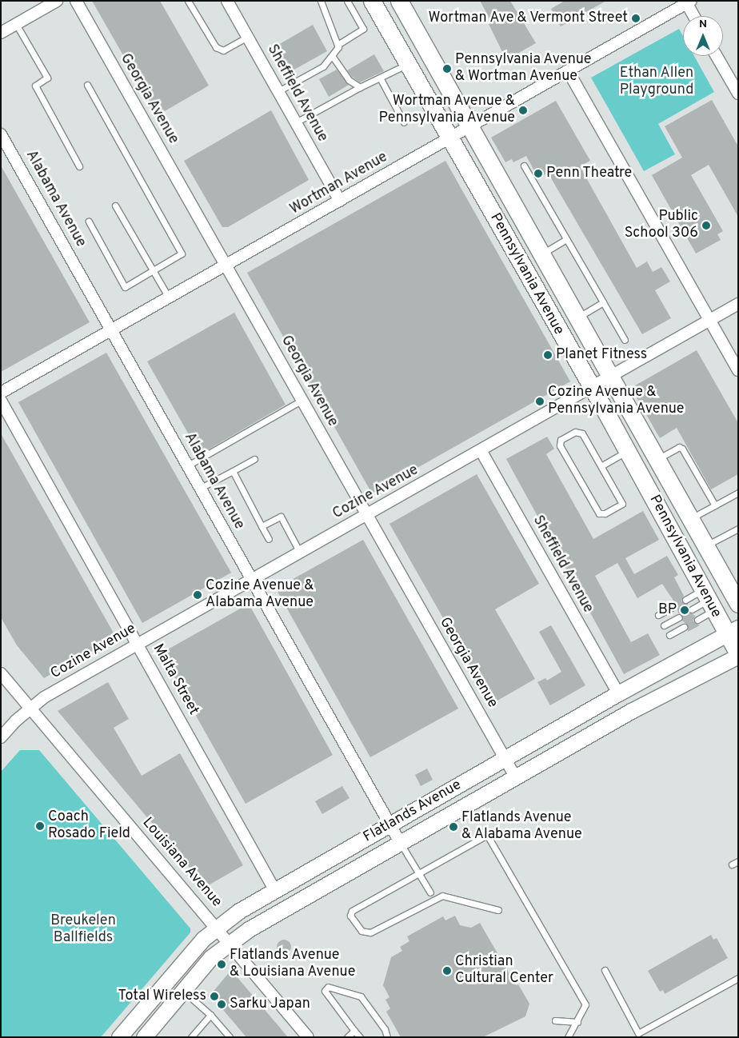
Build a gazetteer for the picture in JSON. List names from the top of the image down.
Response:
{
  "streets": {
    "main road": ["Pennsylvania Avenue", "Flatlands Avenue"],
    "street": [
      "Sheffield Avenue",
      "Georgia Avenue",
      "Wortman Avenue",
      "Alabama Avenue",
      "Cozine Avenue",
      "Malta Street",
      "Louisiana Avenue"
    ]
  },
  "crossings": [
    ["Sheffield Avenue", "Wortman Avenue"],
    ["Sheffield Avenue", "Cozine Avenue"],
    ["Sheffield Avenue", "Flatlands Avenue"],
    ["Georgia Avenue", "Wortman Avenue"],
    ["Georgia Avenue", "Cozine Avenue"],
    ["Georgia Avenue", "Flatlands Avenue"],
    ["Wortman Avenue", "Alabama Avenue"],
    ["Wortman Avenue", "Pennsylvania Avenue"],
    ["Alabama Avenue", "Cozine Avenue"],
    ["Alabama Avenue", "Flatlands Avenue"],
    ["Pennsylvania Avenue", "Cozine Avenue"],
    ["Pennsylvania Avenue", "Flatlands Avenue"],
    ["Cozine Avenue", "Malta Street"],
    ["Cozine Avenue", "Louisiana Avenue"],
    ["Malta Street", "Flatlands Avenue"],
    ["Flatlands Avenue", "Louisiana Avenue"]
  ],
  "parks": ["Ethan Allen Playground", "Breukelen Ballfields"],
  "places": [
    "Wortman Ave & Vermont Street",
    "Pennsylvania Avenue & Wortman Avenue",
    "Wortman Avenue & Pennsylvania Avenue",
    "Penn Theatre",
    "Public School 306",
    "Planet Fitness",
    "Cozine Avenue & Pennsylvania Avenue",
    "Cozine Avenue & Alabama Avenue",
    "BP",
    "Coach Rosado Field",
    "Flatlands Avenue & Alabama Avenue",
    "Flatlands Avenue & Louisiana Avenue",
    "Christian Cultural Center",
    "Total Wireless",
    "Sarku Japan"
  ],
  "north": "top"
}
